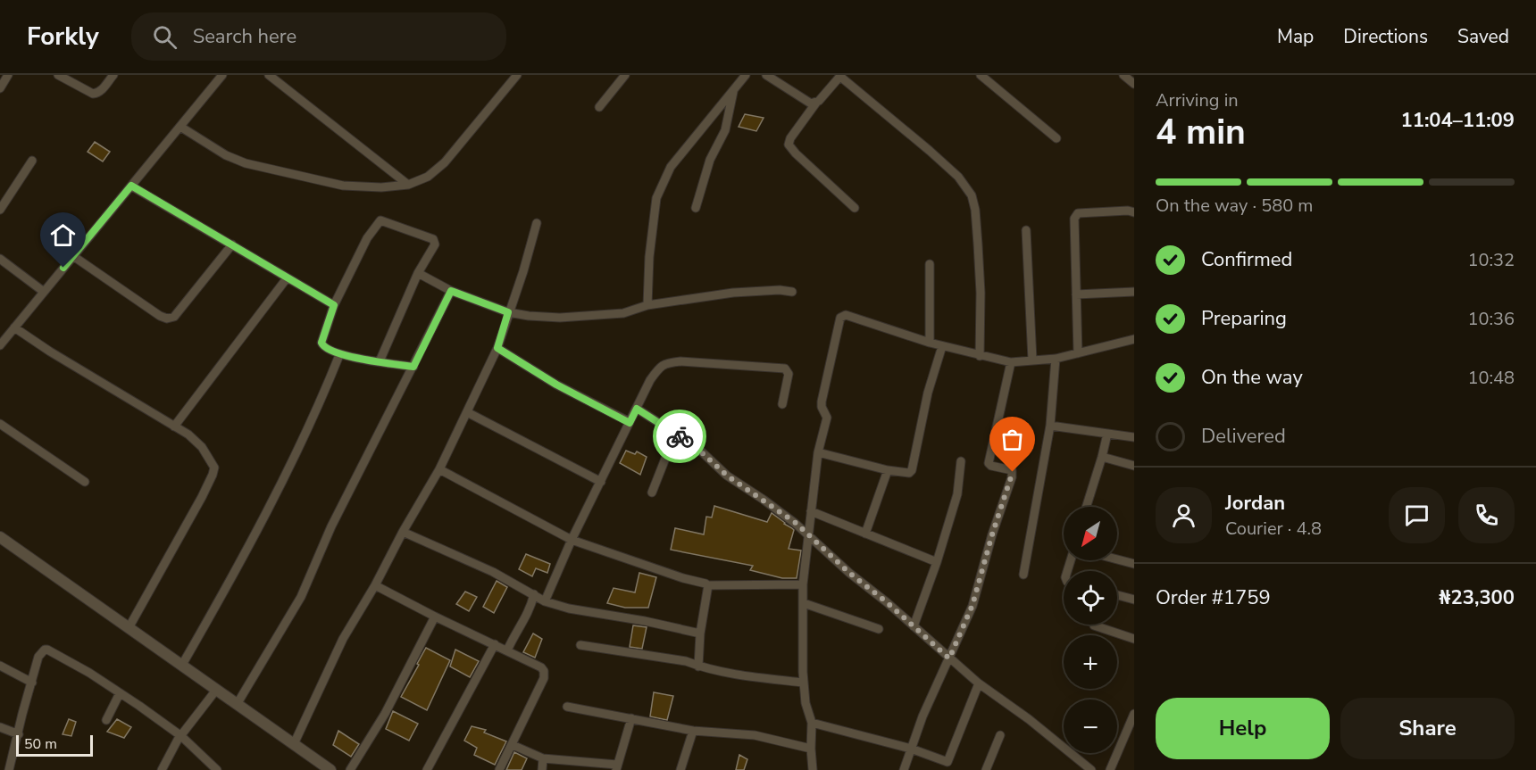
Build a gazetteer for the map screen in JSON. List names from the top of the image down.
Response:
{
  "scale_bar": "50 m",
  "north": "bottom left",
  "page": {
    "header": "Forkly",
    "search": "Search here",
    "nav": ["Map", "Directions", "Saved"],
    "heading": ["4 min", "Arriving in", "11:04–11:09"],
    "panel": [
      "Jordan",
      "Courier · 4.8",
      "Order #1759",
      "₦23,300"
    ],
    "bar": "On the way · 580 m",
    "list": [
      ["Confirmed", "10:32"],
      ["Preparing", "10:36"],
      ["On the way", "10:48"],
      "Delivered"
    ],
    "map_buttons": ["+", "−"],
    "buttons": ["Help", "Share"],
    "scale": "50 m"
  }
}
